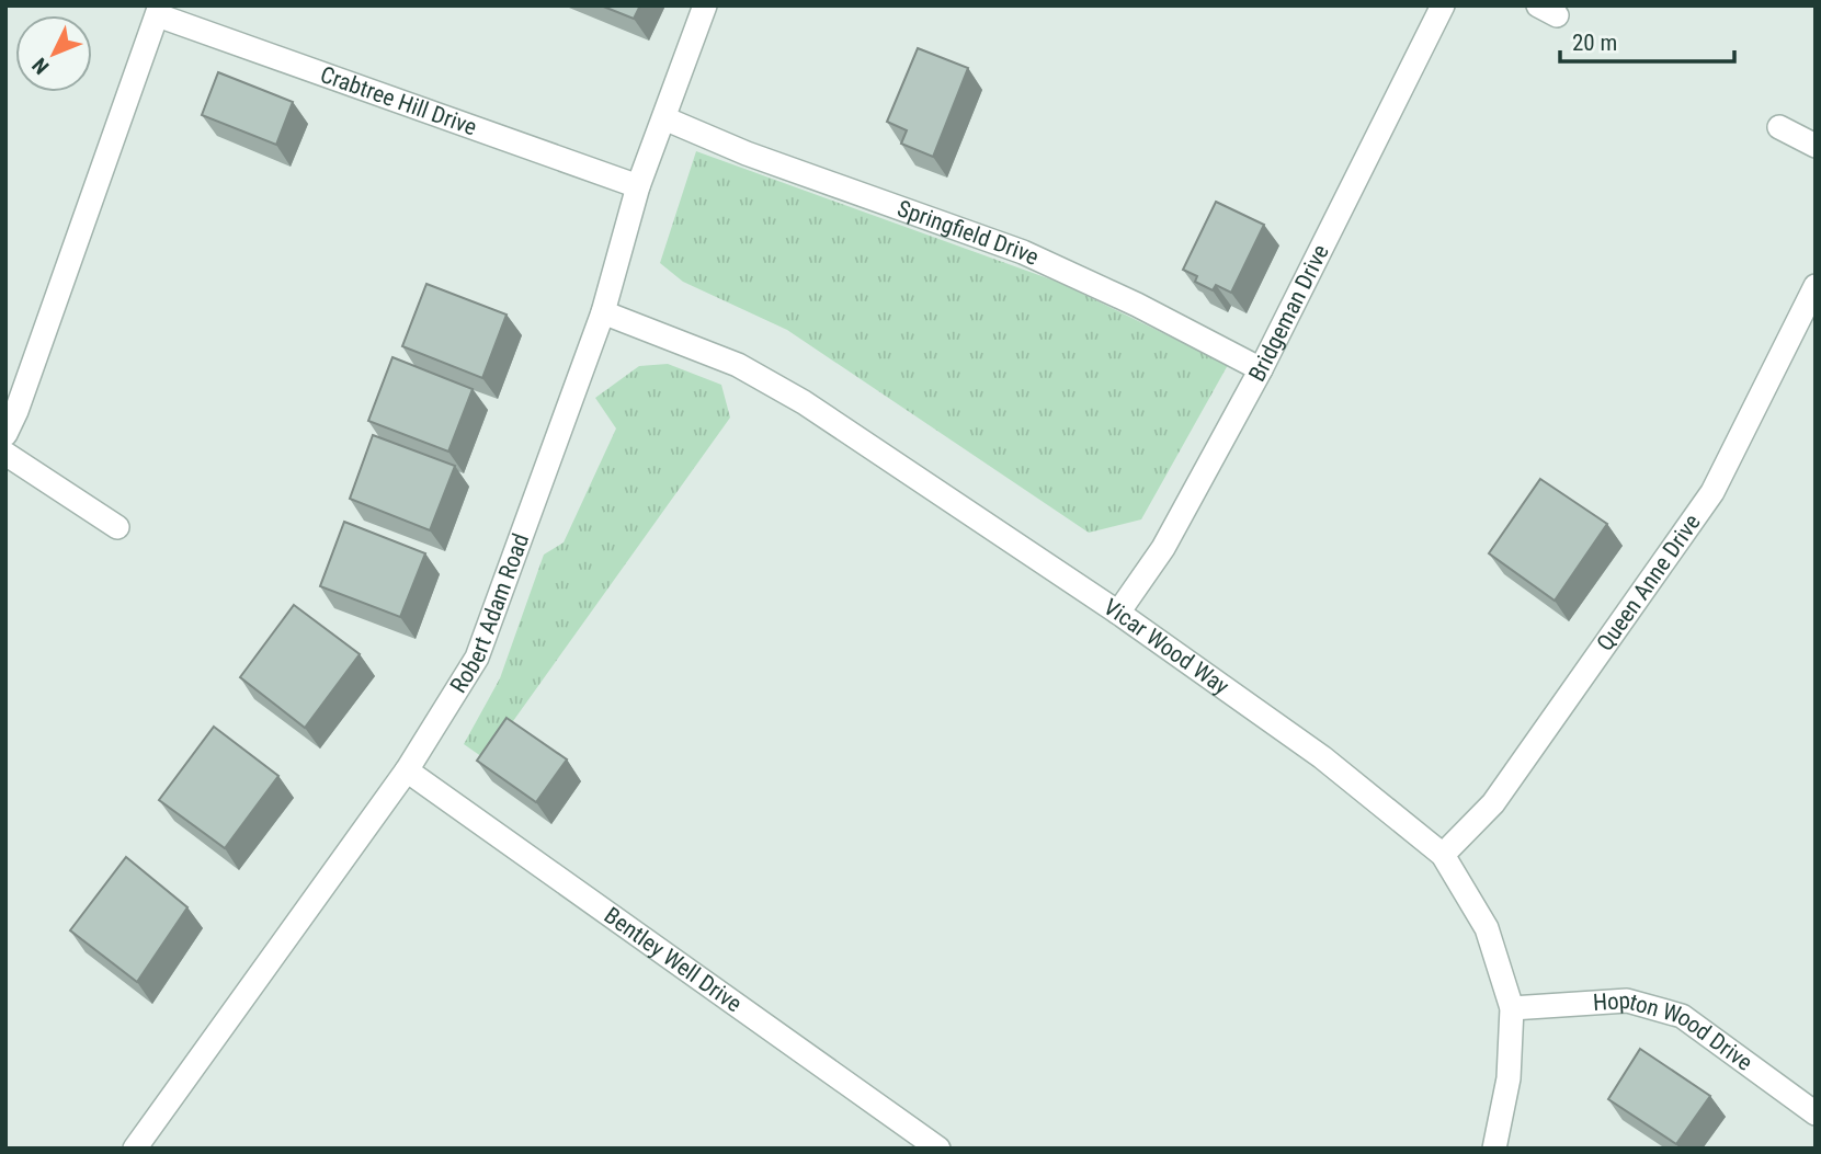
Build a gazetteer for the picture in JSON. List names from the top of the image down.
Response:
{
  "streets": {
    "street": [
      "Crabtree Hill Drive",
      "Springfield Drive",
      "Bridgeman Drive",
      "Queen Anne Drive",
      "Robert Adam Road",
      "Vicar Wood Way",
      "Bentley Well Drive",
      "Hopton Wood Drive"
    ]
  },
  "crossings": [
    ["Crabtree Hill Drive", "Robert Adam Road"],
    ["Springfield Drive", "Bridgeman Drive"],
    ["Springfield Drive", "Robert Adam Road"],
    ["Bridgeman Drive", "Vicar Wood Way"],
    ["Queen Anne Drive", "Vicar Wood Way"],
    ["Robert Adam Road", "Vicar Wood Way"],
    ["Robert Adam Road", "Bentley Well Drive"],
    ["Vicar Wood Way", "Hopton Wood Drive"]
  ],
  "scale_bar": "20 m",
  "north": "bottom left"
}
